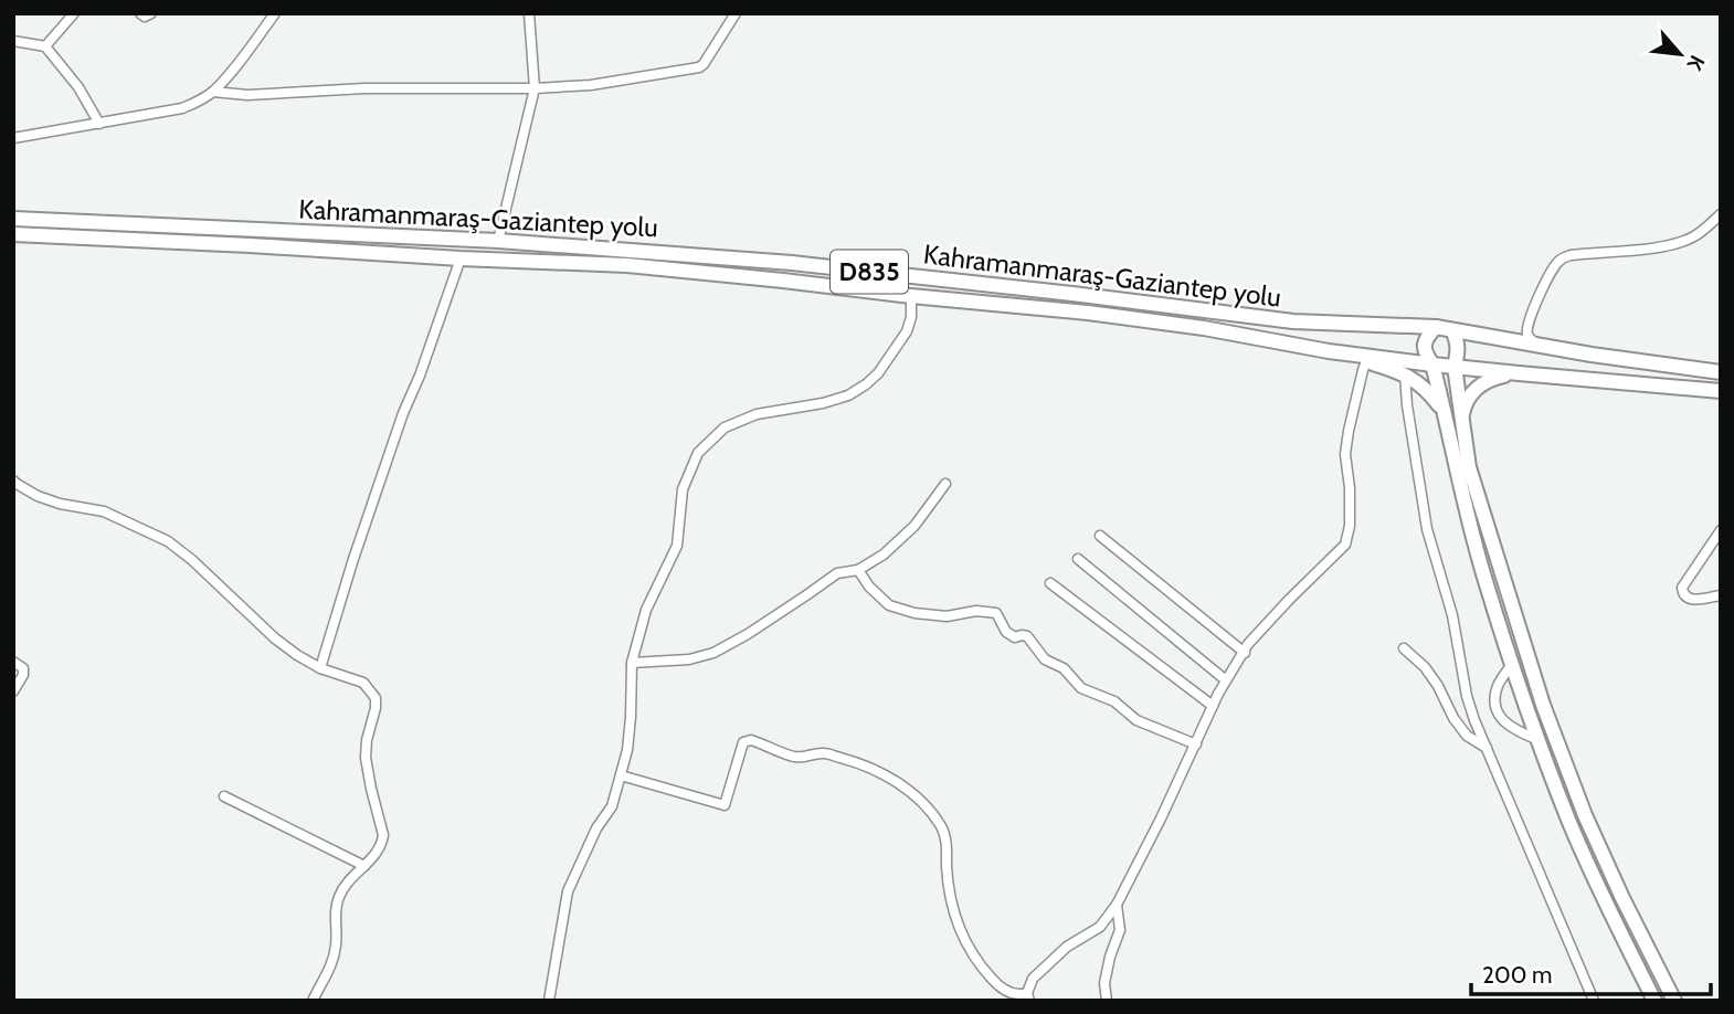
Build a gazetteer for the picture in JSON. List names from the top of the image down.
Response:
{
  "streets": {
    "highway": ["Kahramanmaraş-Gaziantep yolu", "D835"]
  },
  "scale_bar": "200 m",
  "north": "bottom right"
}
